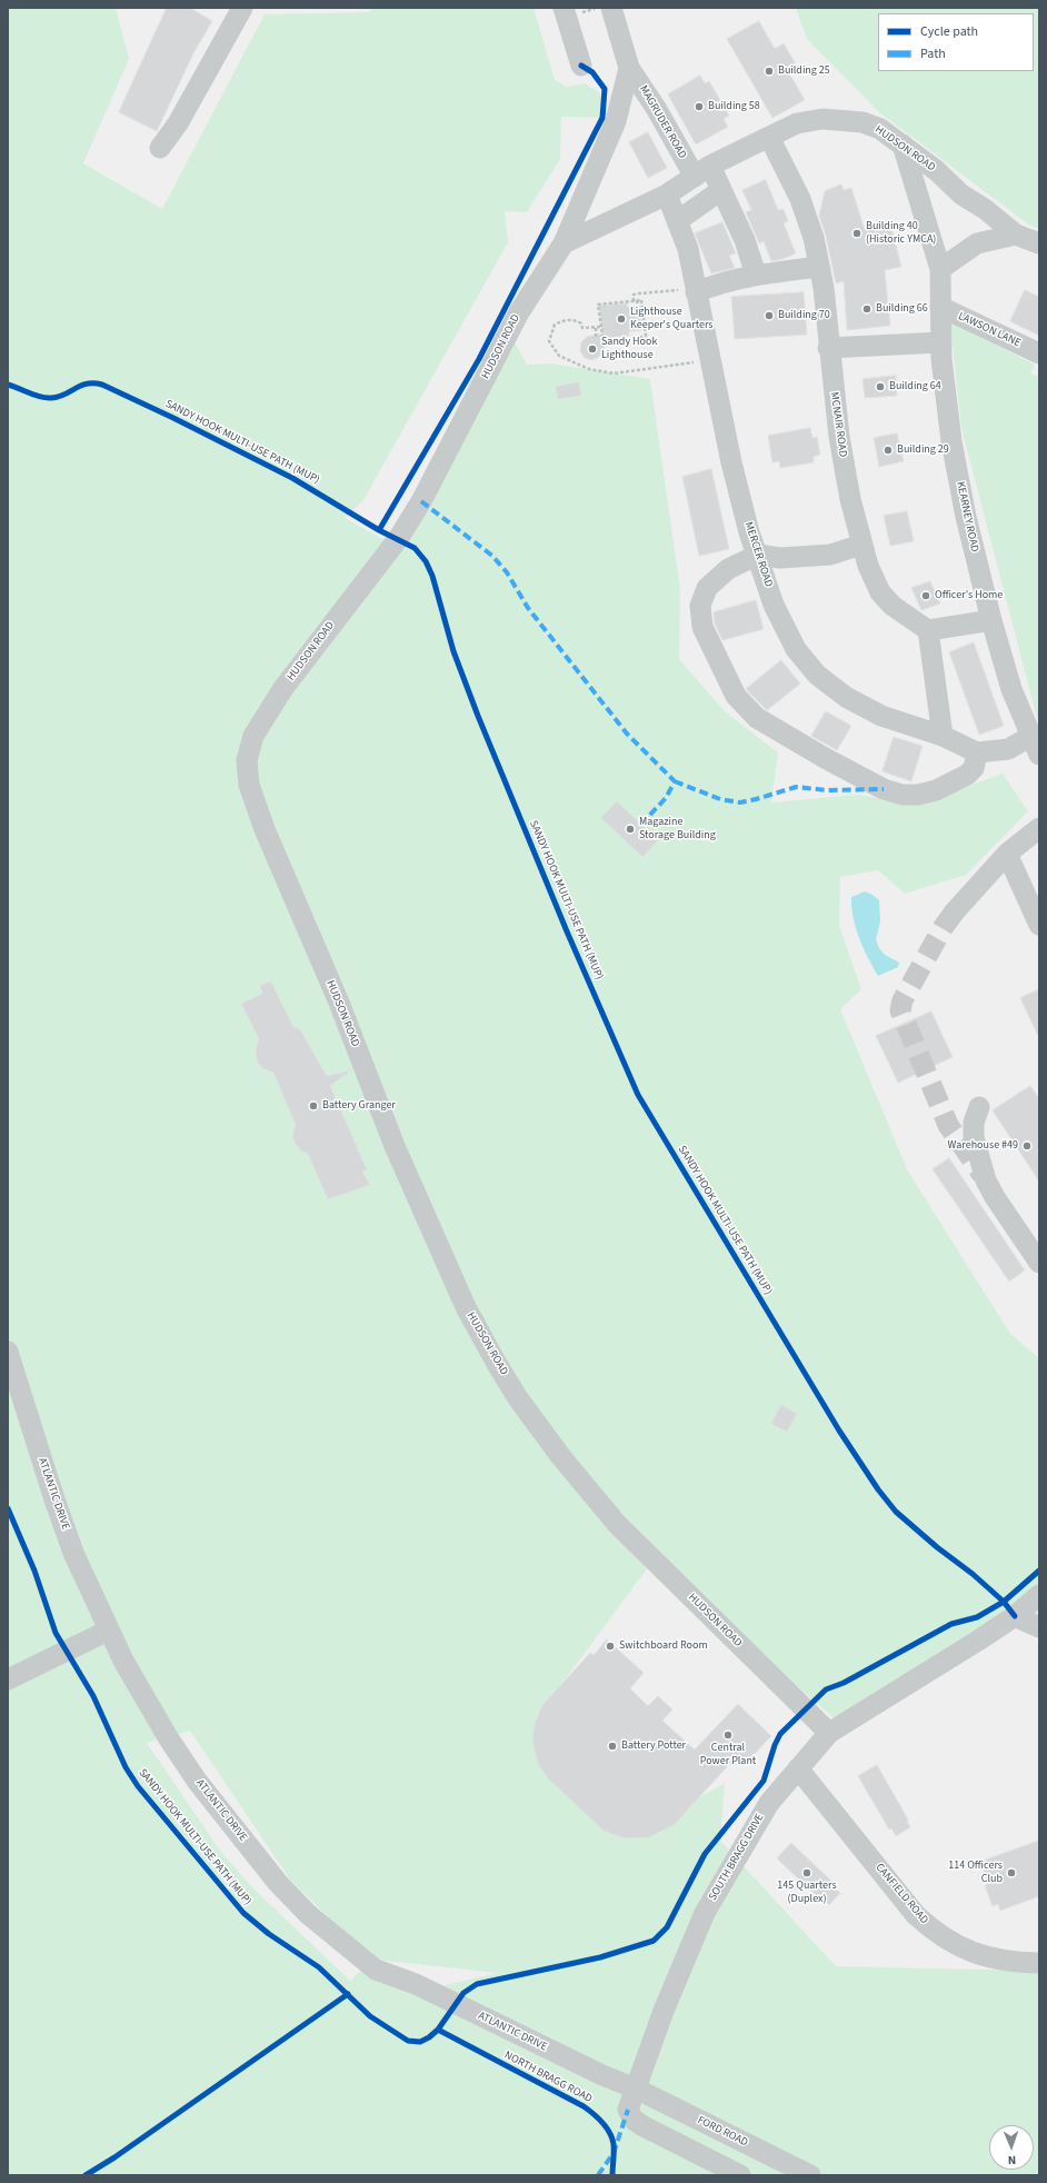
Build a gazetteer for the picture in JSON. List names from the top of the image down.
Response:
{
  "streets": {
    "street": [
      "MAGRUDER ROAD",
      "HUDSON ROAD",
      "LAWSON LANE",
      "MCNAIR ROAD",
      "KEARNEY ROAD",
      "MERCER ROAD",
      "ATLANTIC DRIVE",
      "SOUTH BRAGG DRIVE",
      "CANFIELD ROAD",
      "FORD ROAD"
    ],
    "cycle path": ["SANDY HOOK MULTI-USE PATH (MUP)", "NORTH BRAGG ROAD"]
  },
  "crossings": [
    ["MAGRUDER ROAD", "HUDSON ROAD"],
    ["HUDSON ROAD", "MCNAIR ROAD"],
    ["HUDSON ROAD", "KEARNEY ROAD"],
    ["HUDSON ROAD", "MERCER ROAD"],
    ["HUDSON ROAD", "SOUTH BRAGG DRIVE"],
    ["LAWSON LANE", "KEARNEY ROAD"],
    ["ATLANTIC DRIVE", "SOUTH BRAGG DRIVE"],
    ["ATLANTIC DRIVE", "FORD ROAD"],
    ["SOUTH BRAGG DRIVE", "CANFIELD ROAD"],
    ["SOUTH BRAGG DRIVE", "FORD ROAD"]
  ],
  "places": [
    "Building 25",
    "Building 58",
    "Building 40 (Historic YMCA)",
    "Building 66",
    "Building 70",
    "Lighthouse Keeper's Quarters",
    "Sandy Hook Lighthouse",
    "Building 64",
    "Building 29",
    "Officer's Home",
    "Magazine Storage Building",
    "Battery Granger",
    "Warehouse #49",
    "Switchboard Room",
    "Central Power Plant",
    "Battery Potter",
    "145 Quarters (Duplex)",
    "114 Officers Club"
  ],
  "legend": ["Cycle path", "Path"],
  "north": "bottom"
}
